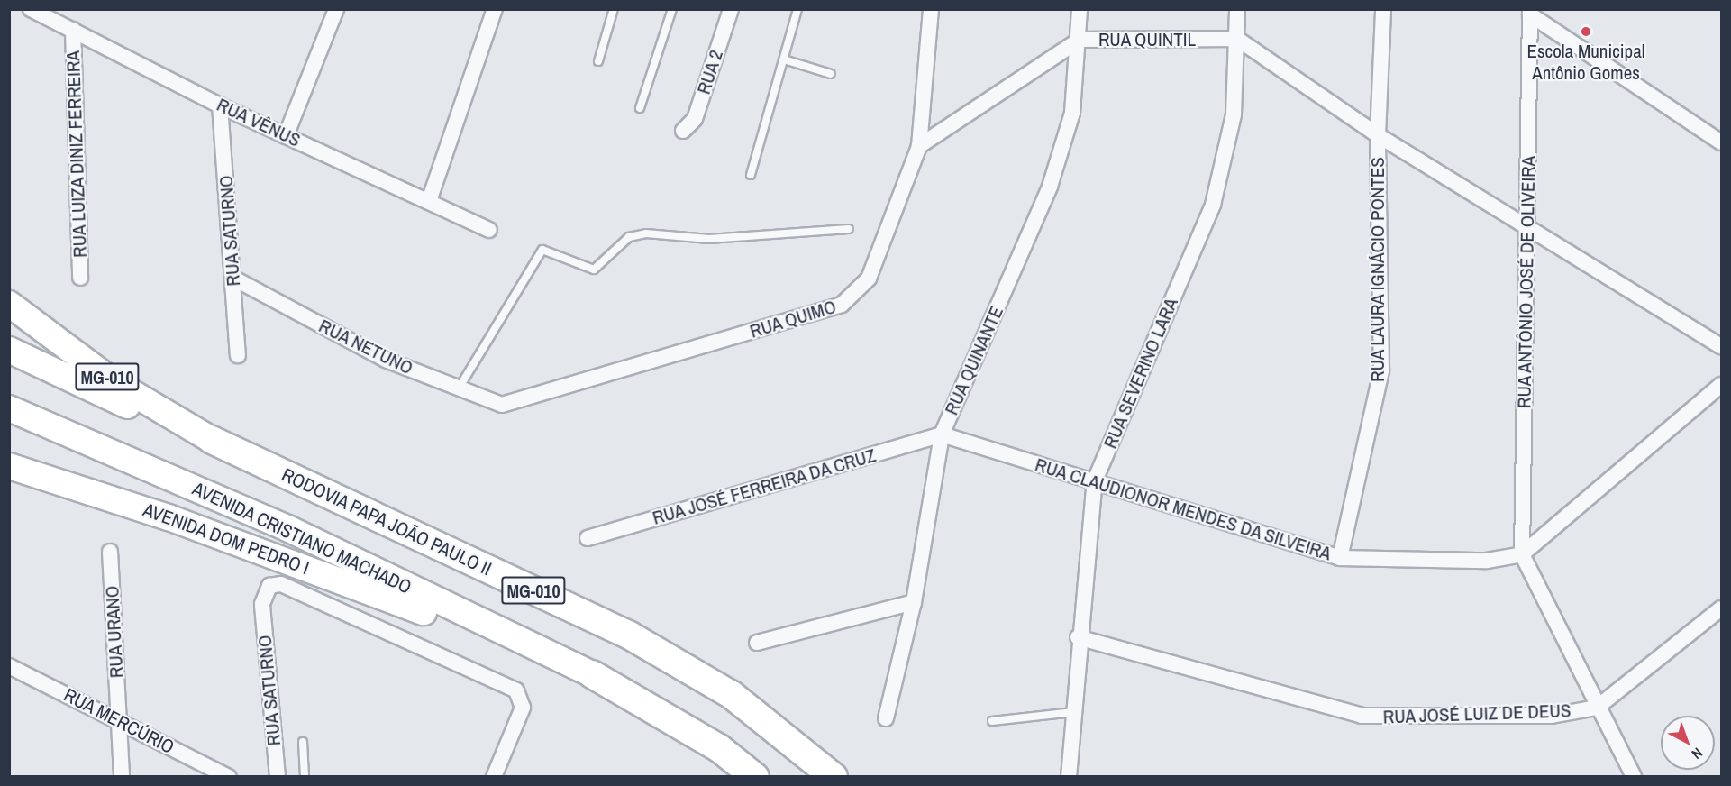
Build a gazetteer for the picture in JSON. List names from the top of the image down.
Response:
{
  "streets": {
    "highway": [
      "MG-010",
      "RODOVIA PAPA JOÃO PAULO II",
      "AVENIDA CRISTIANO MACHADO",
      "AVENIDA DOM PEDRO I"
    ],
    "street": [
      "RUA QUINTIL",
      "RUA 2",
      "RUA VÊNUS",
      "RUA LUIZA DINIZ FERREIRA",
      "RUA SATURNO",
      "RUA LAURA IGNÁCIO PONTES",
      "RUA ANTÔNIO JOSÉ DE OLIVEIRA",
      "RUA QUIMO",
      "RUA NETUNO",
      "RUA QUINANTE",
      "RUA SEVERINO LARA",
      "RUA JOSÉ FERREIRA DA CRUZ",
      "RUA CLAUDIONOR MENDES DA SILVEIRA",
      "RUA URANO",
      "RUA JOSÉ LUIZ DE DEUS",
      "RUA MERCÚRIO"
    ]
  },
  "crossings": [
    ["RUA QUINTIL", "RUA QUIMO"],
    ["RUA QUINTIL", "RUA QUINANTE"],
    ["RUA QUINTIL", "RUA SEVERINO LARA"],
    ["RUA VÊNUS", "RUA LUIZA DINIZ FERREIRA"],
    ["RUA VÊNUS", "RUA SATURNO"],
    ["RUA SATURNO", "RUA NETUNO"],
    ["RUA LAURA IGNÁCIO PONTES", "RUA CLAUDIONOR MENDES DA SILVEIRA"],
    ["RUA ANTÔNIO JOSÉ DE OLIVEIRA", "RUA CLAUDIONOR MENDES DA SILVEIRA"],
    ["RUA QUIMO", "RUA NETUNO"],
    ["RUA QUINANTE", "RUA JOSÉ FERREIRA DA CRUZ"],
    ["RUA QUINANTE", "RUA CLAUDIONOR MENDES DA SILVEIRA"],
    ["RUA SEVERINO LARA", "RUA CLAUDIONOR MENDES DA SILVEIRA"],
    ["RUA SEVERINO LARA", "RUA JOSÉ LUIZ DE DEUS"],
    ["MG-010", "RODOVIA PAPA JOÃO PAULO II"],
    ["RUA JOSÉ FERREIRA DA CRUZ", "RUA CLAUDIONOR MENDES DA SILVEIRA"],
    ["AVENIDA CRISTIANO MACHADO", "AVENIDA DOM PEDRO I"],
    ["RUA URANO", "RUA MERCÚRIO"]
  ],
  "places": ["Escola Municipal Antônio Gomes"],
  "north": "bottom right"
}
